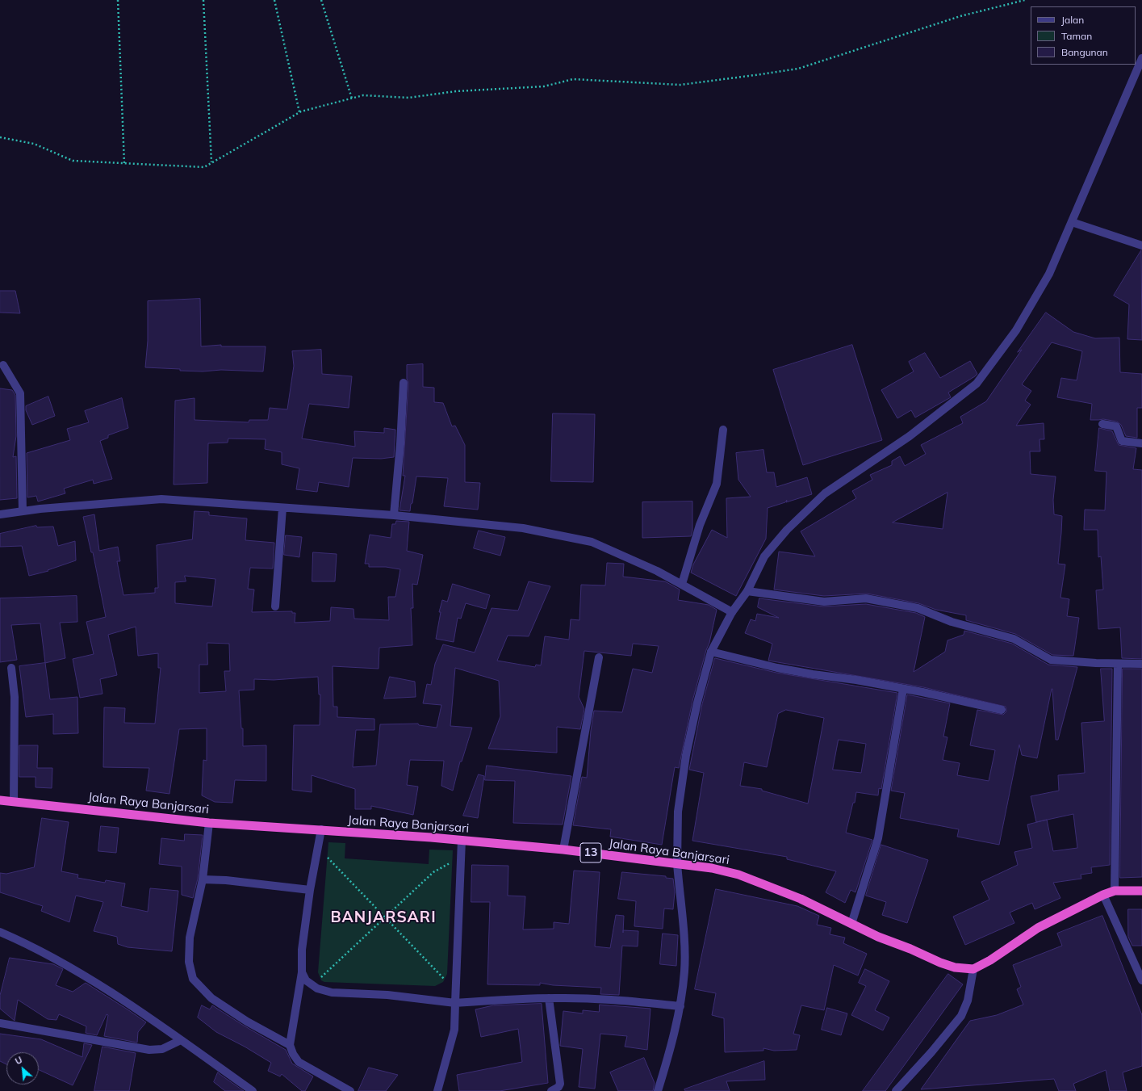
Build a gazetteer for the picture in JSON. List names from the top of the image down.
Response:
{
  "streets": {
    "highway": ["Jalan Raya Banjarsari", "13"]
  },
  "districts": ["BANJARSARI"],
  "legend": ["Jalan", "Taman", "Bangunan"],
  "north": "top left"
}
